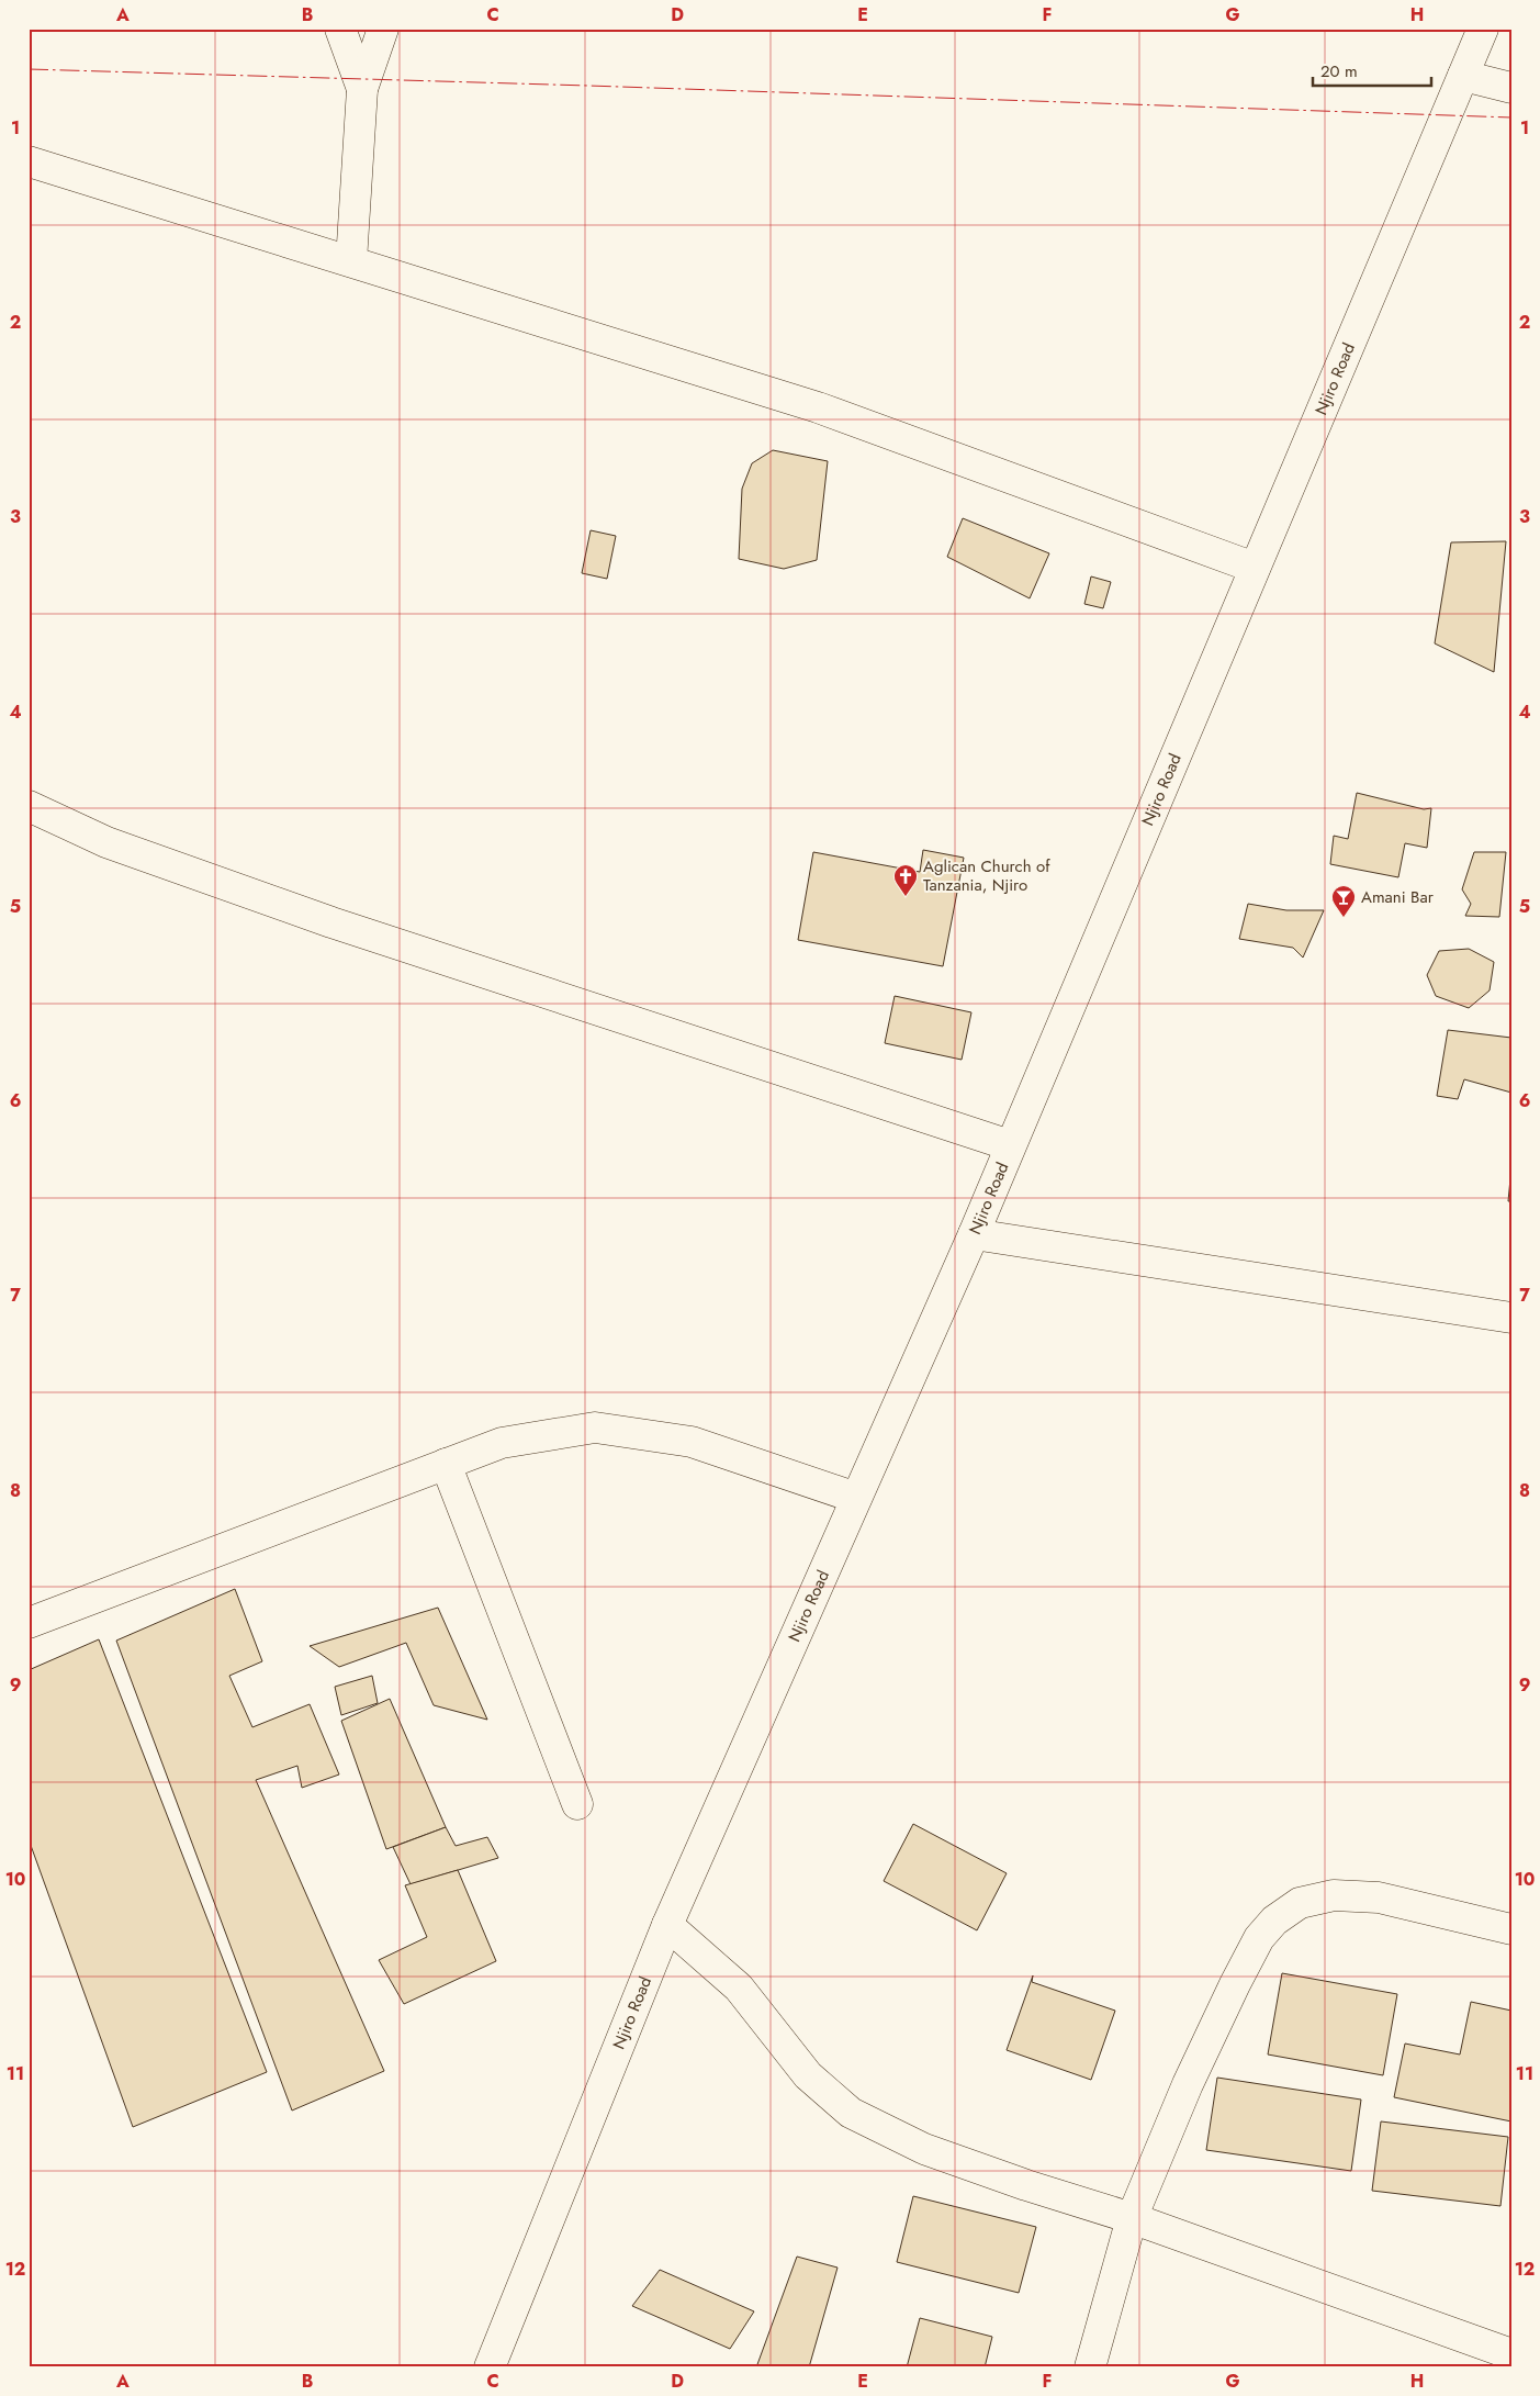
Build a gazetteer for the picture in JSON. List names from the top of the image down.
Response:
{
  "streets": {
    "street": ["Njiro Road"]
  },
  "places": {
    "church": ["Aglican Church of Tanzania, Njiro"],
    "bar": ["Amani Bar"]
  },
  "scale_bar": "20 m",
  "grid": {
    "columns": [
      "A",
      "B",
      "C",
      "D",
      "E",
      "F",
      "G",
      "H"
    ],
    "rows": [
      "1",
      "2",
      "3",
      "4",
      "5",
      "6",
      "7",
      "8",
      "9",
      "10",
      "11",
      "12"
    ]
  }
}
